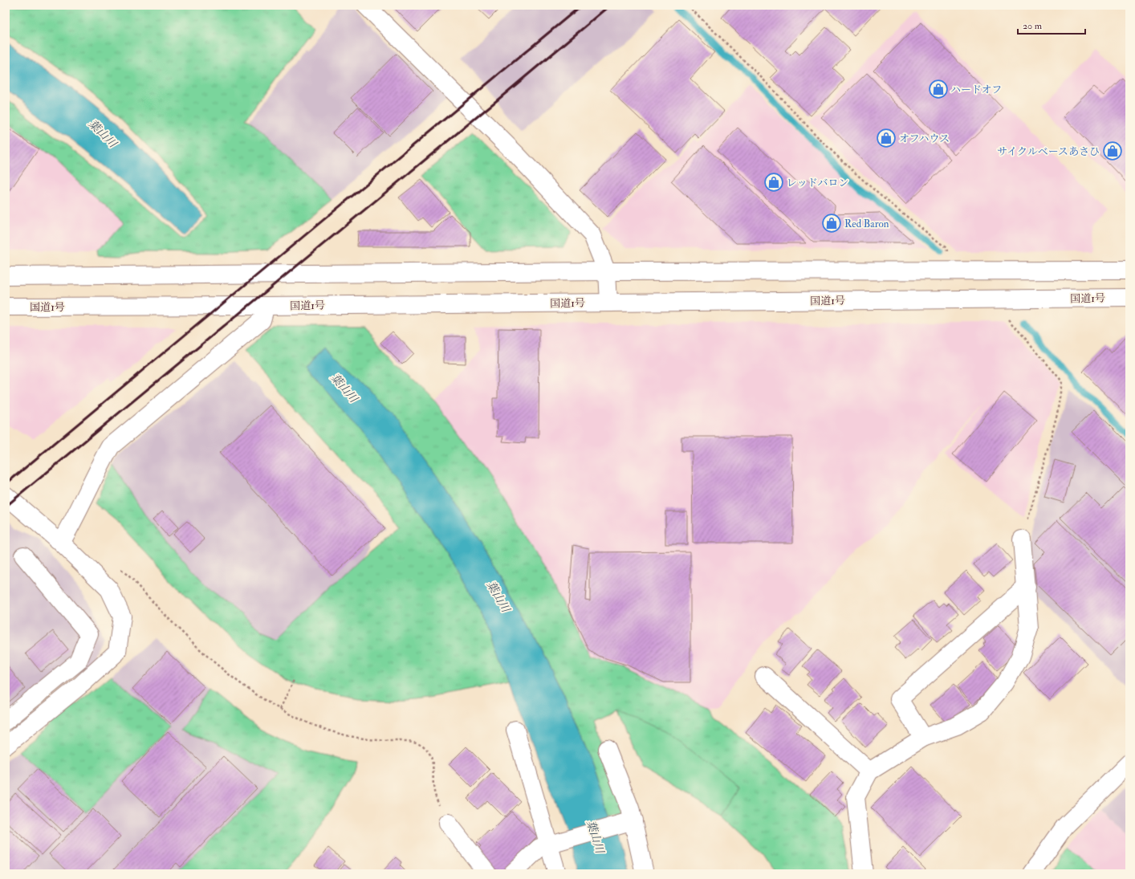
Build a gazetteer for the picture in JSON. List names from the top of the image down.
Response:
{
  "streets": {
    "main road": ["国道1号"]
  },
  "water": ["葉山川"],
  "places": {
    "shop": [
      "ハードオフ",
      "オフハウス",
      "サイクルベースあさひ",
      "レッドバロン",
      "Red Baron"
    ]
  },
  "scale_bar": "20 m"
}
